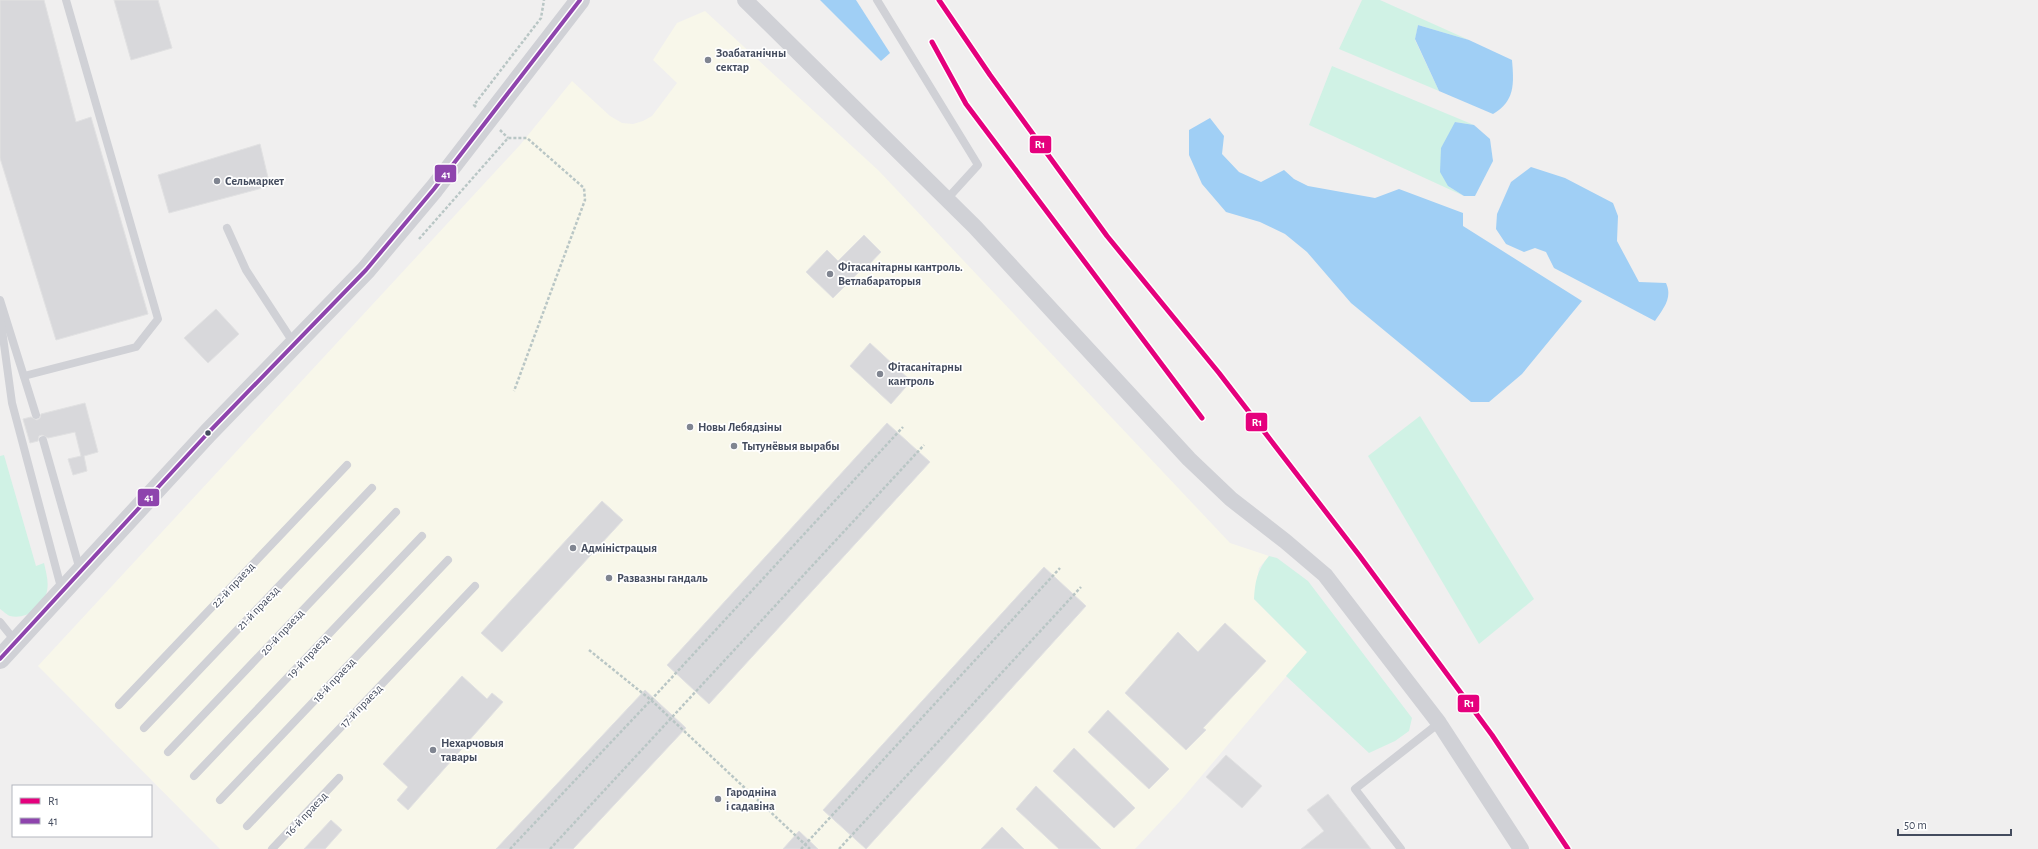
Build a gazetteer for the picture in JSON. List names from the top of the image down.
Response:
{
  "streets": {
    "lane": [
      "22-й праезд",
      "21-й праезд",
      "20-й праезд",
      "19-й праезд",
      "18-й праезд",
      "17-й праезд",
      "16-й праезд"
    ]
  },
  "places": [
    "Зоабатанічны сектар",
    "Сельмаркет",
    "Фітасанітарны кантроль. Ветлабараторыя",
    "Фітасанітарны кантроль",
    "Новы Лебядзіны",
    "Тытунёвыя вырабы",
    "Адміністрацыя",
    "Развазны гандаль",
    "Нехарчовыя тавары",
    "Гародніна і садавіна"
  ],
  "lines": ["transit line R1", "transit line 41"],
  "legend": ["R1", "41"],
  "scale_bar": "50 m"
}
